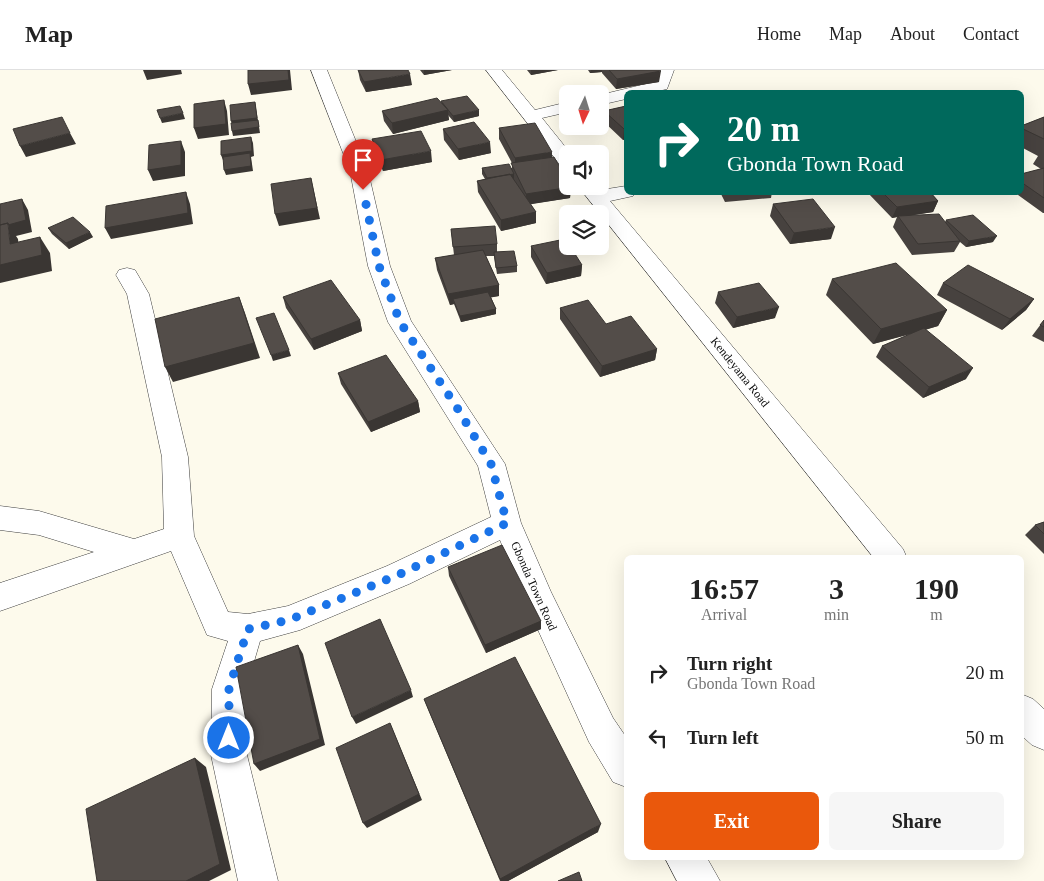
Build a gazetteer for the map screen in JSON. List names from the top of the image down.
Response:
{
  "streets": {
    "street": ["Kendeyama Road", "Gbonda Town Road"]
  },
  "north": "bottom",
  "page": {
    "header": "Map",
    "nav": [
      "Home",
      "Map",
      "About",
      "Contact"
    ],
    "turn": ["20 m", "Gbonda Town Road"],
    "eta": [
      "16:57",
      "Arrival",
      "3",
      "min",
      "190",
      "m"
    ],
    "list": [
      {
        "name": "Turn right",
        "note": "Gbonda Town Road",
        "value": "20 m"
      },
      {
        "name": "Turn left",
        "value": "50 m"
      }
    ],
    "buttons": ["Exit", "Share"]
  }
}
